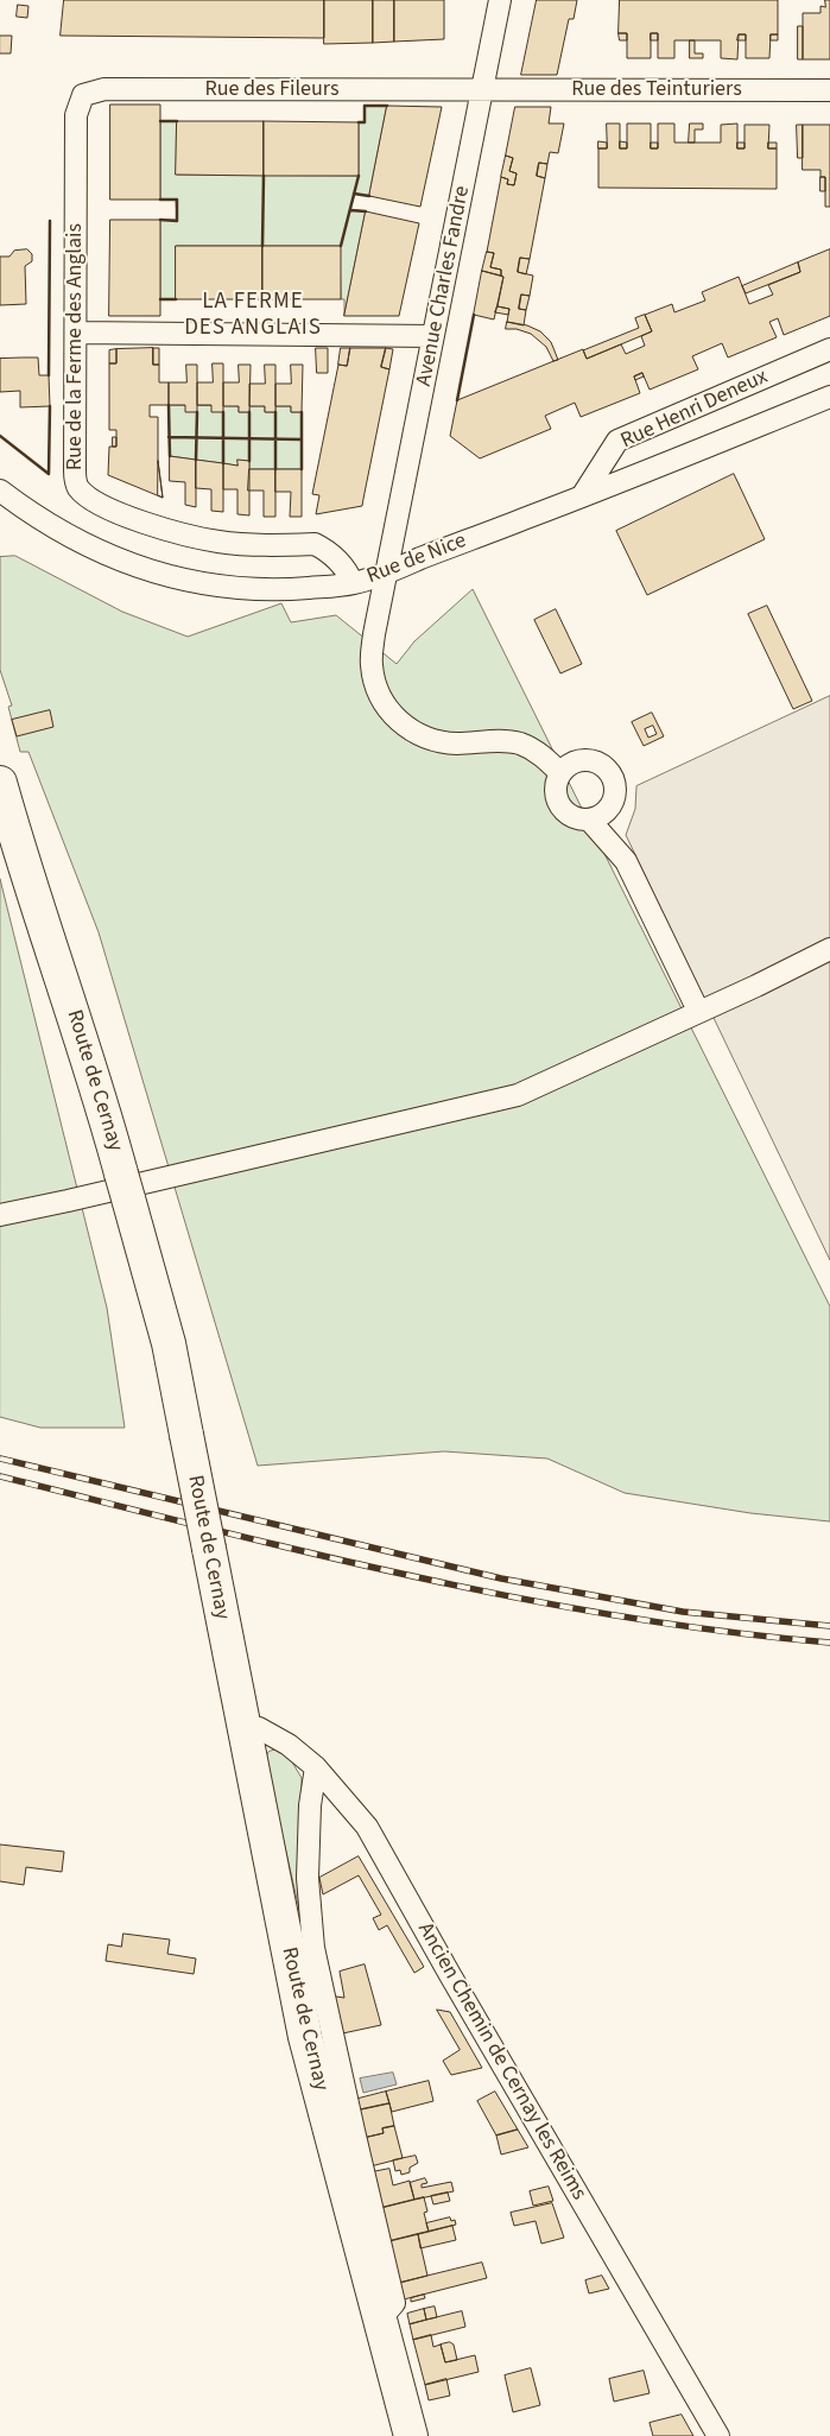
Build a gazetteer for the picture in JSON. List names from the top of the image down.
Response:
{
  "streets": {
    "main road": ["Route de Cernay"],
    "street": [
      "Rue des Fileurs",
      "Rue des Teinturiers",
      "Avenue Charles Fandre",
      "Rue de la Ferme des Anglais",
      "Rue Henri Deneux",
      "Rue de Nice",
      "Ancien Chemin de Cernay les Reims"
    ]
  },
  "crossings": [
    ["Rue des Fileurs", "Rue des Teinturiers"],
    ["Rue des Fileurs", "Avenue Charles Fandre"],
    ["Rue des Fileurs", "Rue de la Ferme des Anglais"],
    ["Rue des Teinturiers", "Avenue Charles Fandre"],
    ["Avenue Charles Fandre", "Rue de Nice"],
    ["Rue de la Ferme des Anglais", "Rue de Nice"],
    ["Rue Henri Deneux", "Rue de Nice"],
    ["Route de Cernay", "Ancien Chemin de Cernay les Reims"]
  ],
  "districts": ["LA FERME DES ANGLAIS"]
}
